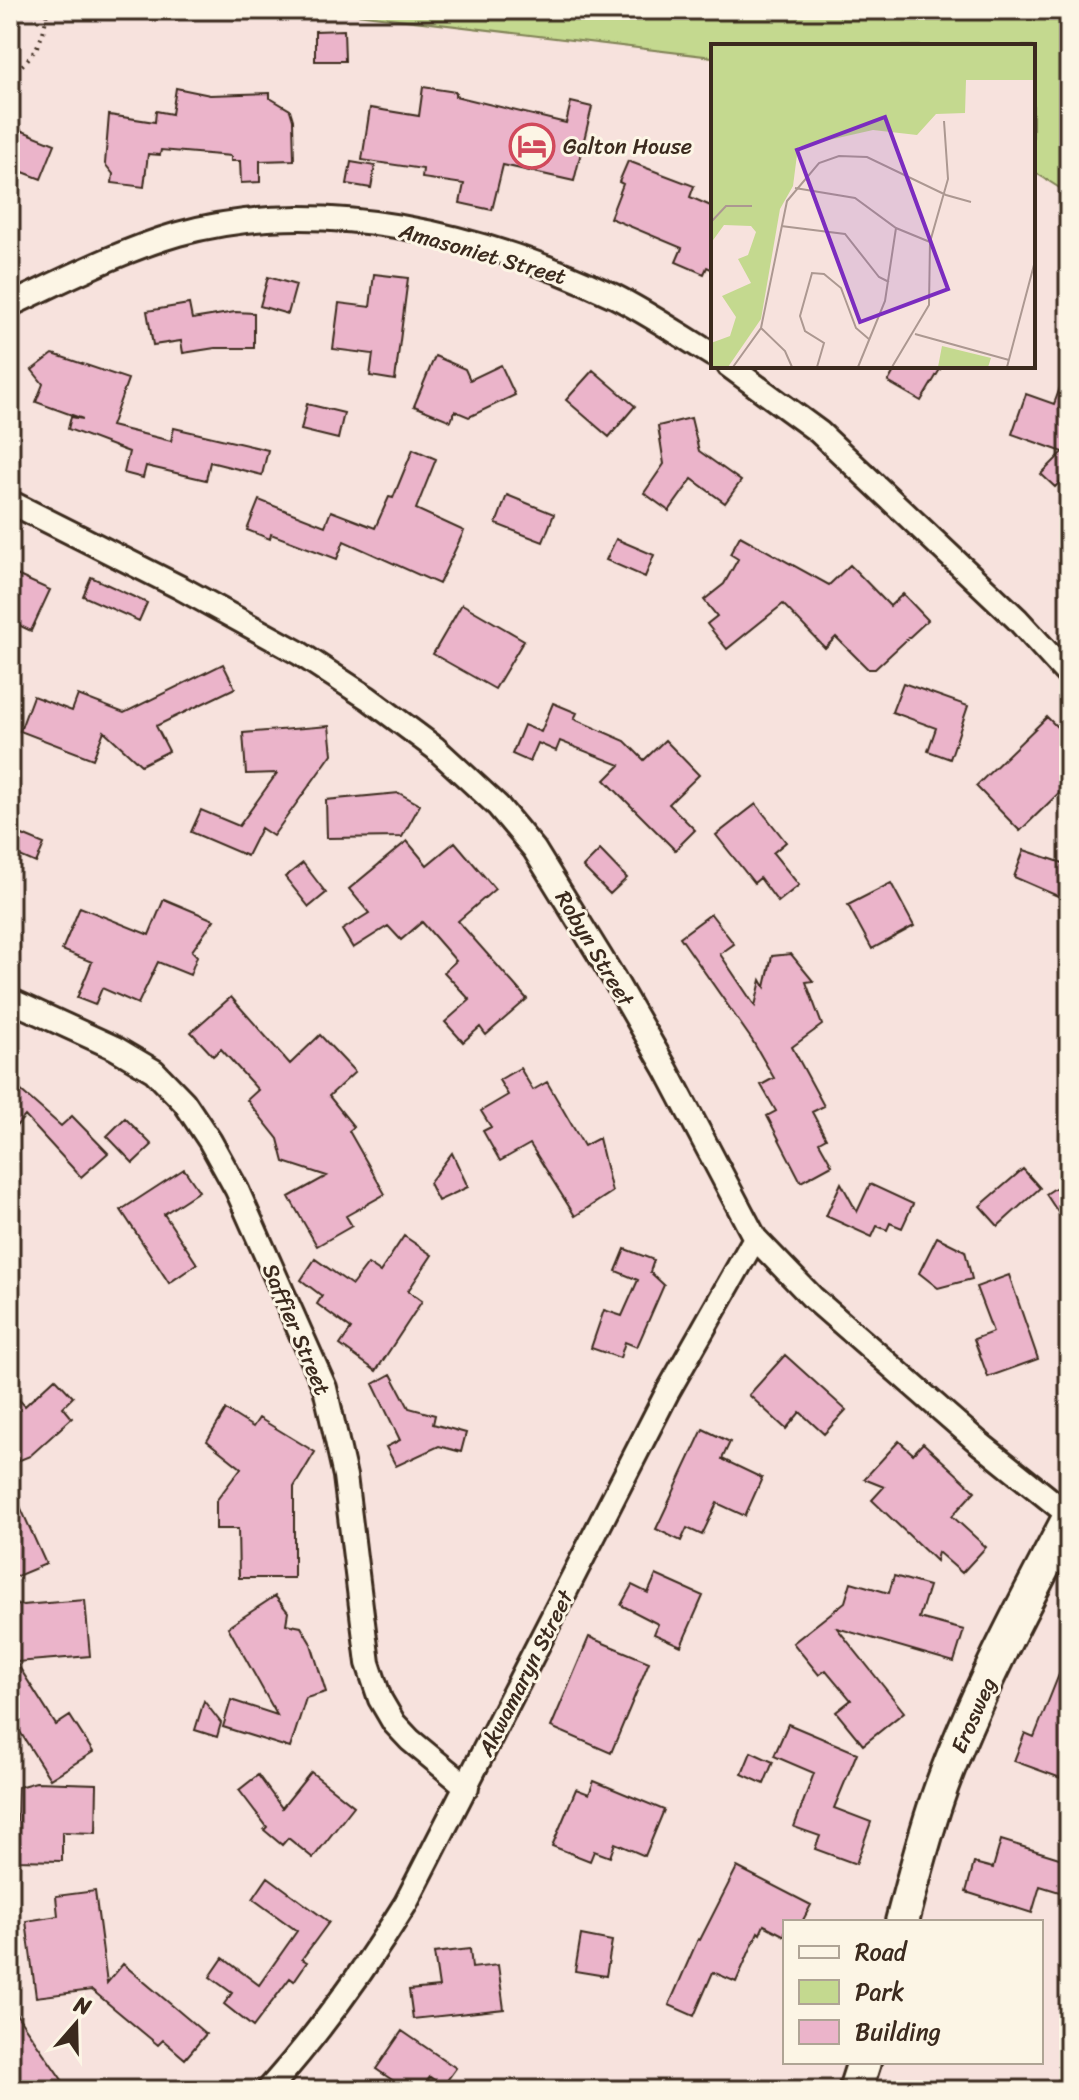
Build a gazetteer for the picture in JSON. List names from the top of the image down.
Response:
{
  "streets": {
    "street": [
      "Amasoniet Street",
      "Robyn Street",
      "Saffier Street",
      "Akwamaryn Street",
      "Erosweg"
    ]
  },
  "crossings": [
    ["Robyn Street", "Akwamaryn Street"],
    ["Robyn Street", "Erosweg"],
    ["Saffier Street", "Akwamaryn Street"]
  ],
  "places": {
    "hotel": ["Galton House"]
  },
  "legend": ["Road", "Park", "Building"],
  "north": "top"
}
